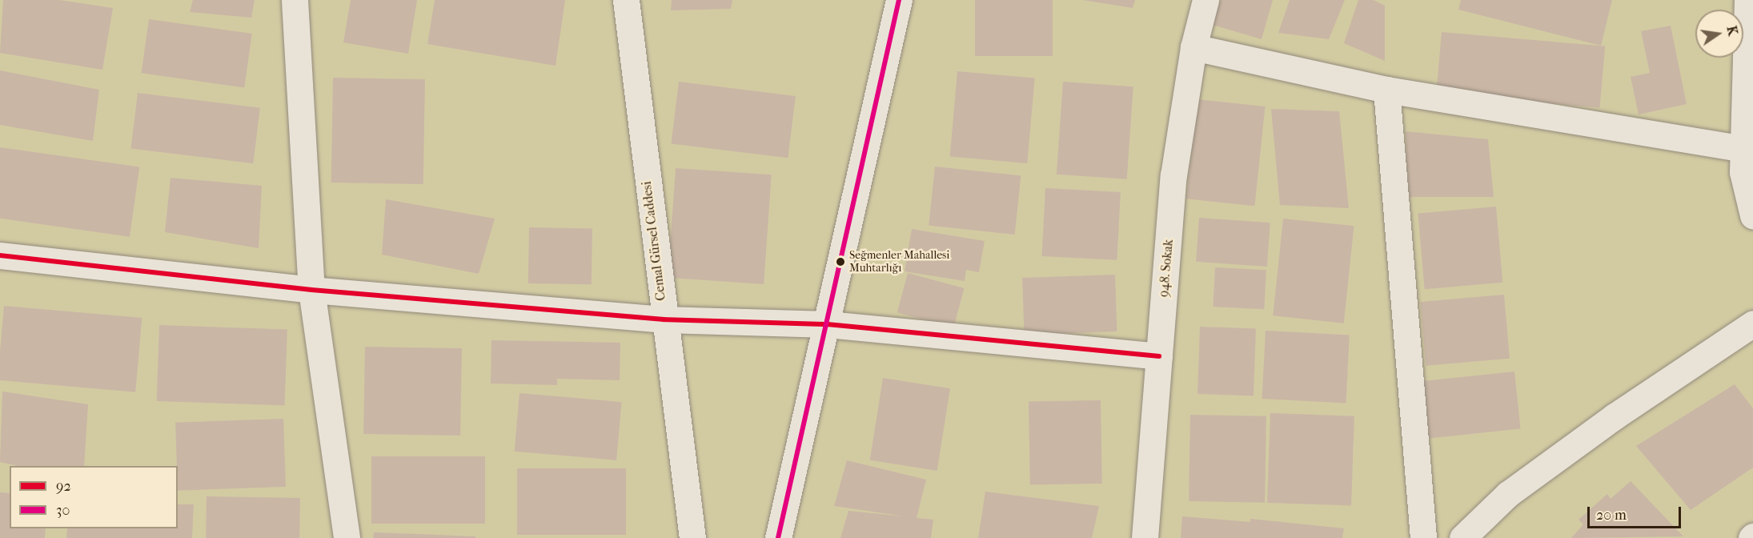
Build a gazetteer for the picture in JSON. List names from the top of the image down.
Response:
{
  "streets": {
    "street": ["Cemal Gürsel Caddesi", "948. Sokak"]
  },
  "places": ["Seğmenler Mahallesi Muhtarlığı"],
  "lines": ["transit line 30", "transit line 92"],
  "legend": ["92", "30"],
  "scale_bar": "20 m",
  "north": "right"
}
